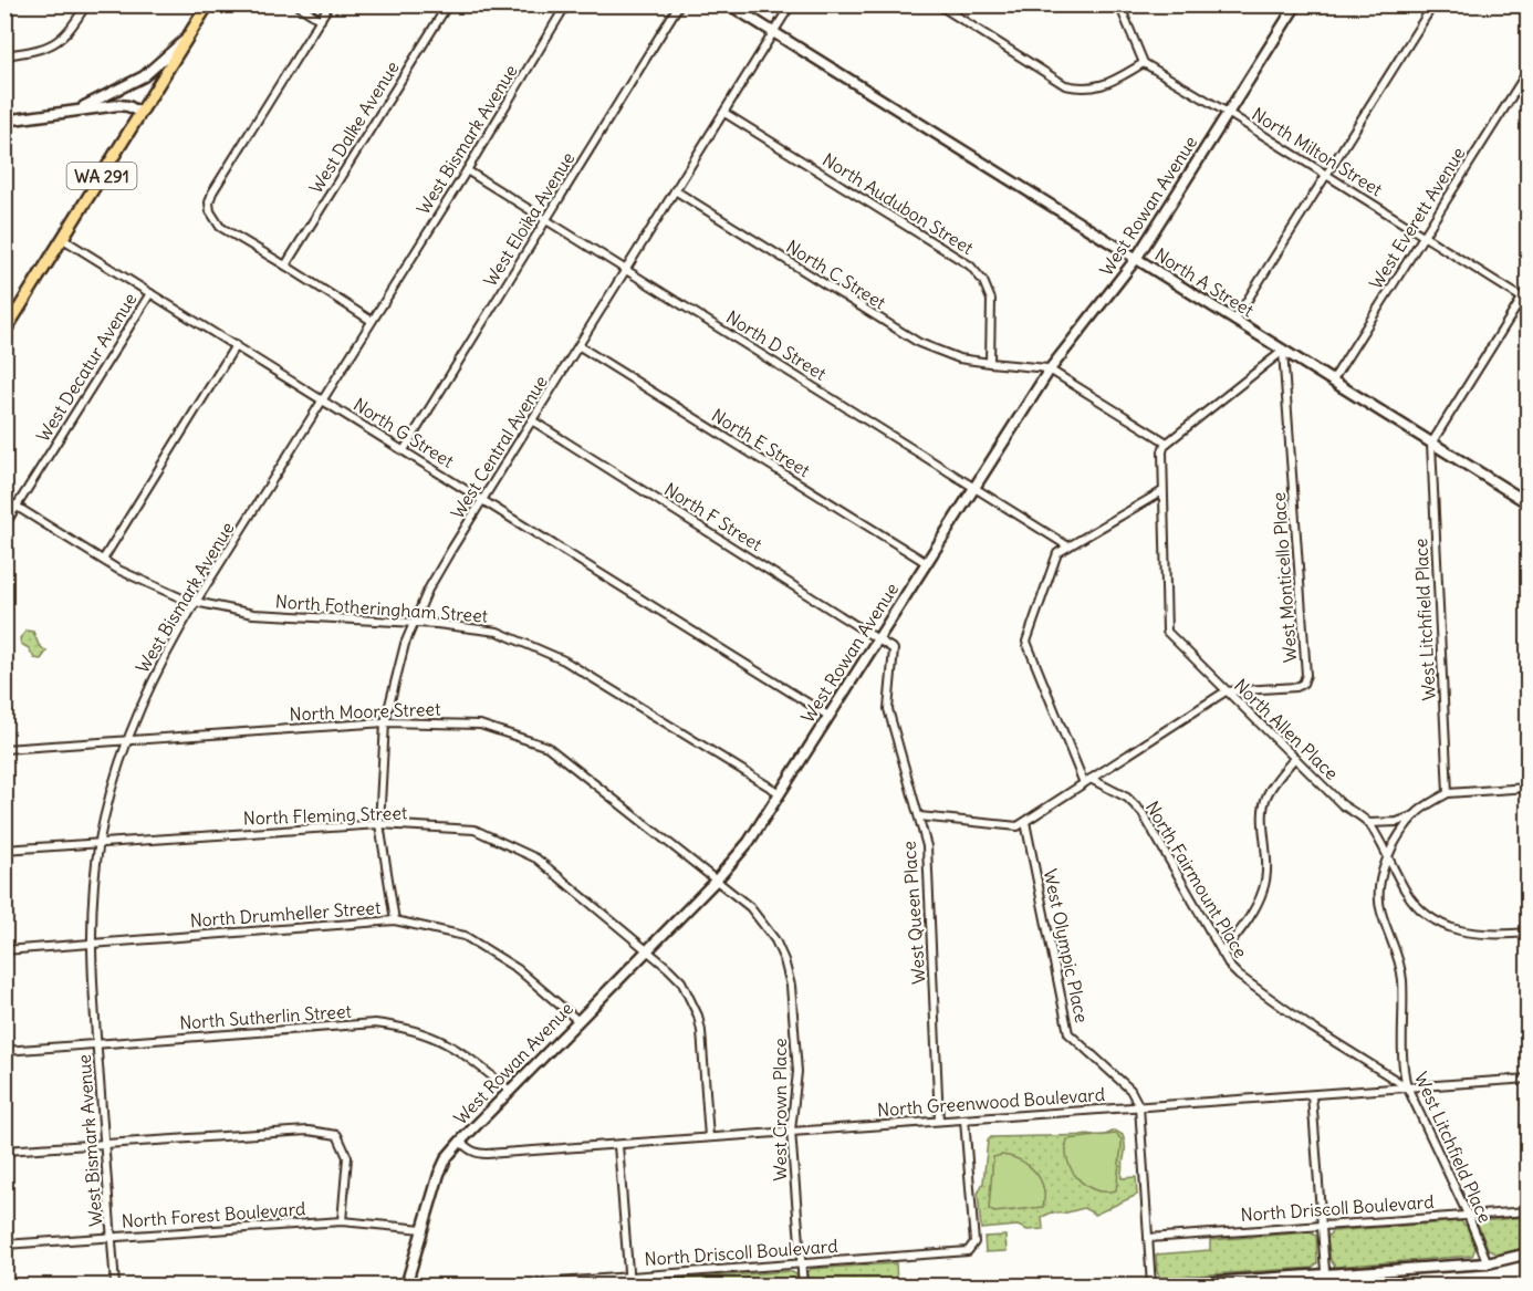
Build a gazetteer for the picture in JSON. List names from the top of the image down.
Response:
{
  "streets": {
    "main road": ["WA 291"],
    "street": [
      "West Dalke Avenue",
      "West Bismark Avenue",
      "North Milton Street",
      "North Audubon Street",
      "West Rowan Avenue",
      "West Everett Avenue",
      "West Eloika Avenue",
      "North C Street",
      "North A Street",
      "North D Street",
      "West Decatur Avenue",
      "North G Street",
      "North E Street",
      "West Central Avenue",
      "North F Street",
      "West Monticello Place",
      "North Fotheringham Street",
      "West Litchfield Place",
      "North Moore Street",
      "North Allen Place",
      "North Fleming Street",
      "North Fairmount Place",
      "West Queen Place",
      "North Drumheller Street",
      "West Olympic Place",
      "North Sutherlin Street",
      "North Greenwood Boulevard",
      "West Crown Place",
      "North Driscoll Boulevard",
      "North Forest Boulevard"
    ]
  },
  "crossings": [
    ["West Bismark Avenue", "North D Street"],
    ["West Bismark Avenue", "North G Street"],
    ["West Bismark Avenue", "North Fotheringham Street"],
    ["West Bismark Avenue", "North Moore Street"],
    ["West Bismark Avenue", "North Fleming Street"],
    ["West Bismark Avenue", "North Drumheller Street"],
    ["West Bismark Avenue", "North Sutherlin Street"],
    ["West Bismark Avenue", "North Forest Boulevard"],
    ["North Milton Street", "West Rowan Avenue"],
    ["North Milton Street", "West Everett Avenue"],
    ["WA 291", "North G Street"],
    ["North Audubon Street", "North C Street"],
    ["North Audubon Street", "West Central Avenue"],
    ["West Rowan Avenue", "North A Street"],
    ["West Rowan Avenue", "North D Street"],
    ["West Rowan Avenue", "North G Street"],
    ["West Rowan Avenue", "North E Street"],
    ["West Rowan Avenue", "North F Street"],
    ["West Rowan Avenue", "North Fotheringham Street"],
    ["West Rowan Avenue", "North Moore Street"],
    ["West Rowan Avenue", "North Fleming Street"],
    ["West Rowan Avenue", "West Queen Place"],
    ["West Rowan Avenue", "North Drumheller Street"],
    ["West Rowan Avenue", "North Sutherlin Street"],
    ["West Rowan Avenue", "North Greenwood Boulevard"],
    ["West Rowan Avenue", "West Crown Place"],
    ["West Rowan Avenue", "North Forest Boulevard"],
    ["West Everett Avenue", "North A Street"],
    ["West Eloika Avenue", "North D Street"],
    ["West Eloika Avenue", "North G Street"],
    ["North C Street", "West Central Avenue"],
    ["North A Street", "West Central Avenue"],
    ["North A Street", "West Monticello Place"],
    ["North A Street", "West Litchfield Place"],
    ["North D Street", "West Central Avenue"],
    ["West Decatur Avenue", "North G Street"],
    ["West Decatur Avenue", "North Fotheringham Street"],
    ["North G Street", "West Central Avenue"],
    ["North E Street", "West Central Avenue"],
    ["West Central Avenue", "North F Street"],
    ["West Central Avenue", "North Fotheringham Street"],
    ["West Central Avenue", "North Moore Street"],
    ["West Central Avenue", "North Fleming Street"],
    ["West Central Avenue", "North Drumheller Street"],
    ["North F Street", "West Queen Place"],
    ["West Monticello Place", "North Allen Place"],
    ["West Monticello Place", "North Fairmount Place"],
    ["West Monticello Place", "West Olympic Place"],
    ["West Litchfield Place", "North Allen Place"],
    ["West Litchfield Place", "North Fairmount Place"],
    ["West Litchfield Place", "North Greenwood Boulevard"],
    ["West Litchfield Place", "North Driscoll Boulevard"],
    ["North Moore Street", "West Crown Place"],
    ["North Fleming Street", "North Greenwood Boulevard"],
    ["North Fairmount Place", "North Greenwood Boulevard"],
    ["West Queen Place", "North Greenwood Boulevard"],
    ["West Olympic Place", "North Greenwood Boulevard"],
    ["North Greenwood Boulevard", "West Crown Place"],
    ["North Greenwood Boulevard", "North Driscoll Boulevard"],
    ["West Crown Place", "North Driscoll Boulevard"]
  ]
}
